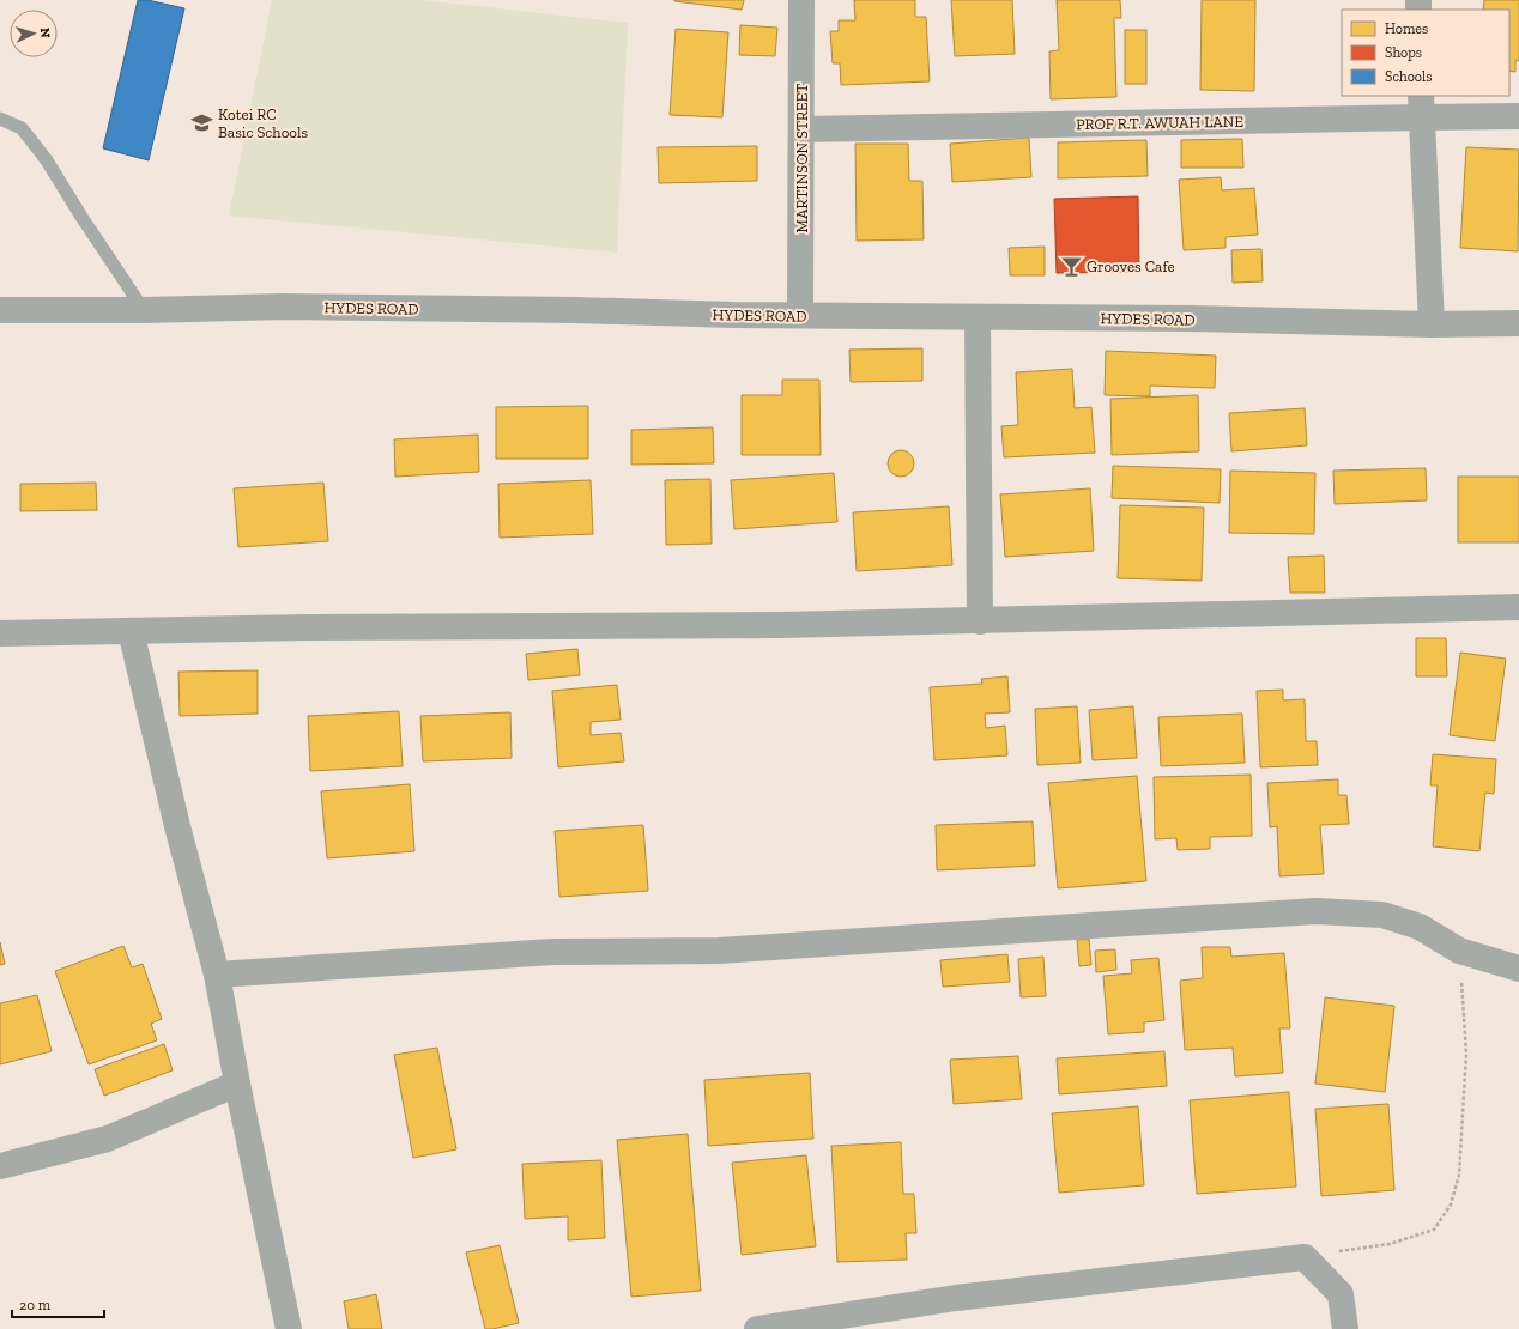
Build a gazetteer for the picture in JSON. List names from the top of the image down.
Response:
{
  "streets": {
    "street": ["PROF R.T. AWUAH LANE", "MARTINSON STREET", "HYDES ROAD"]
  },
  "crossings": [
    ["PROF R.T. AWUAH LANE", "MARTINSON STREET"],
    ["MARTINSON STREET", "HYDES ROAD"]
  ],
  "places": {
    "school or university": ["Kotei RC Basic Schools"],
    "bar": ["Grooves Cafe"]
  },
  "legend": ["Homes", "Shops", "Schools"],
  "scale_bar": "20 m",
  "north": "right"
}
